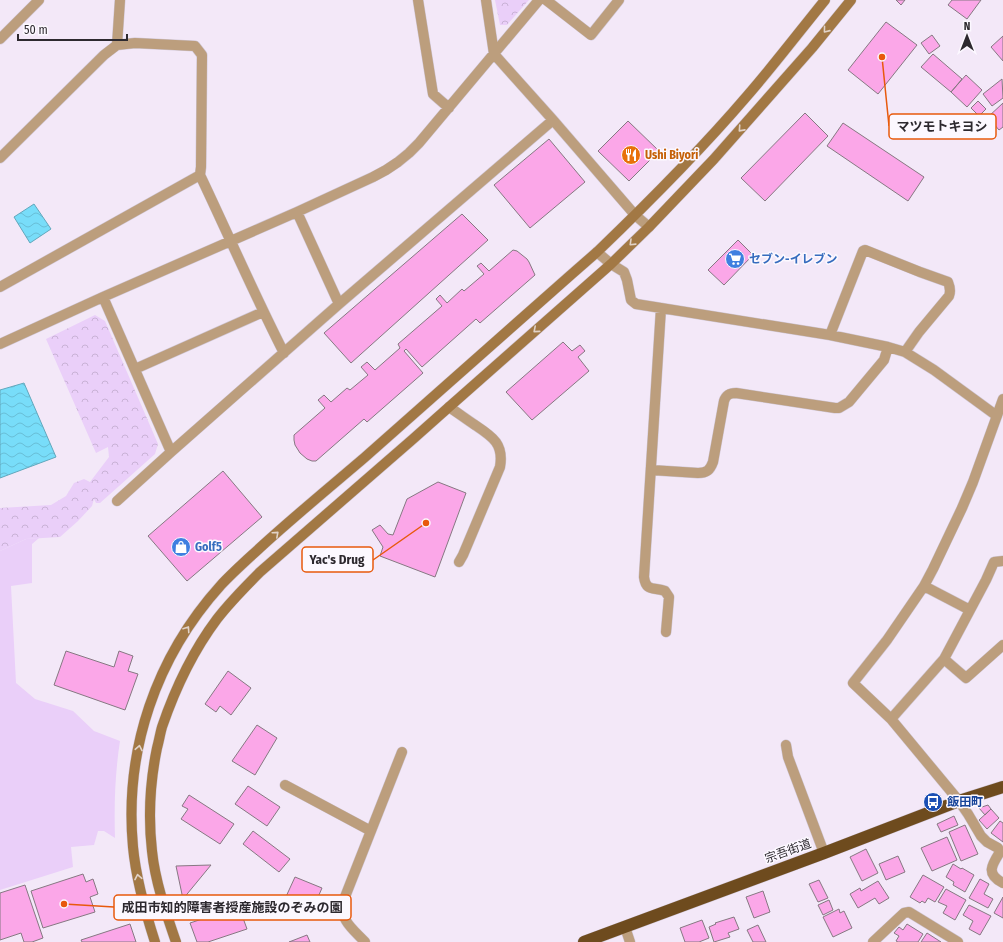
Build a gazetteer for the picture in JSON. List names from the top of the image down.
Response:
{
  "streets": {
    "highway": ["宗吾街道"]
  },
  "places": {
    "other": ["マツモトキヨシ", "Yac's Drug", "成田市知的障害者授産施設のぞみの園"],
    "restaurant": ["Ushi Biyori"],
    "supermarket": ["セブン-イレブン"],
    "shop": ["Golf5"],
    "bus stop": ["飯田町"]
  },
  "scale_bar": "50 m",
  "north": "top"
}
